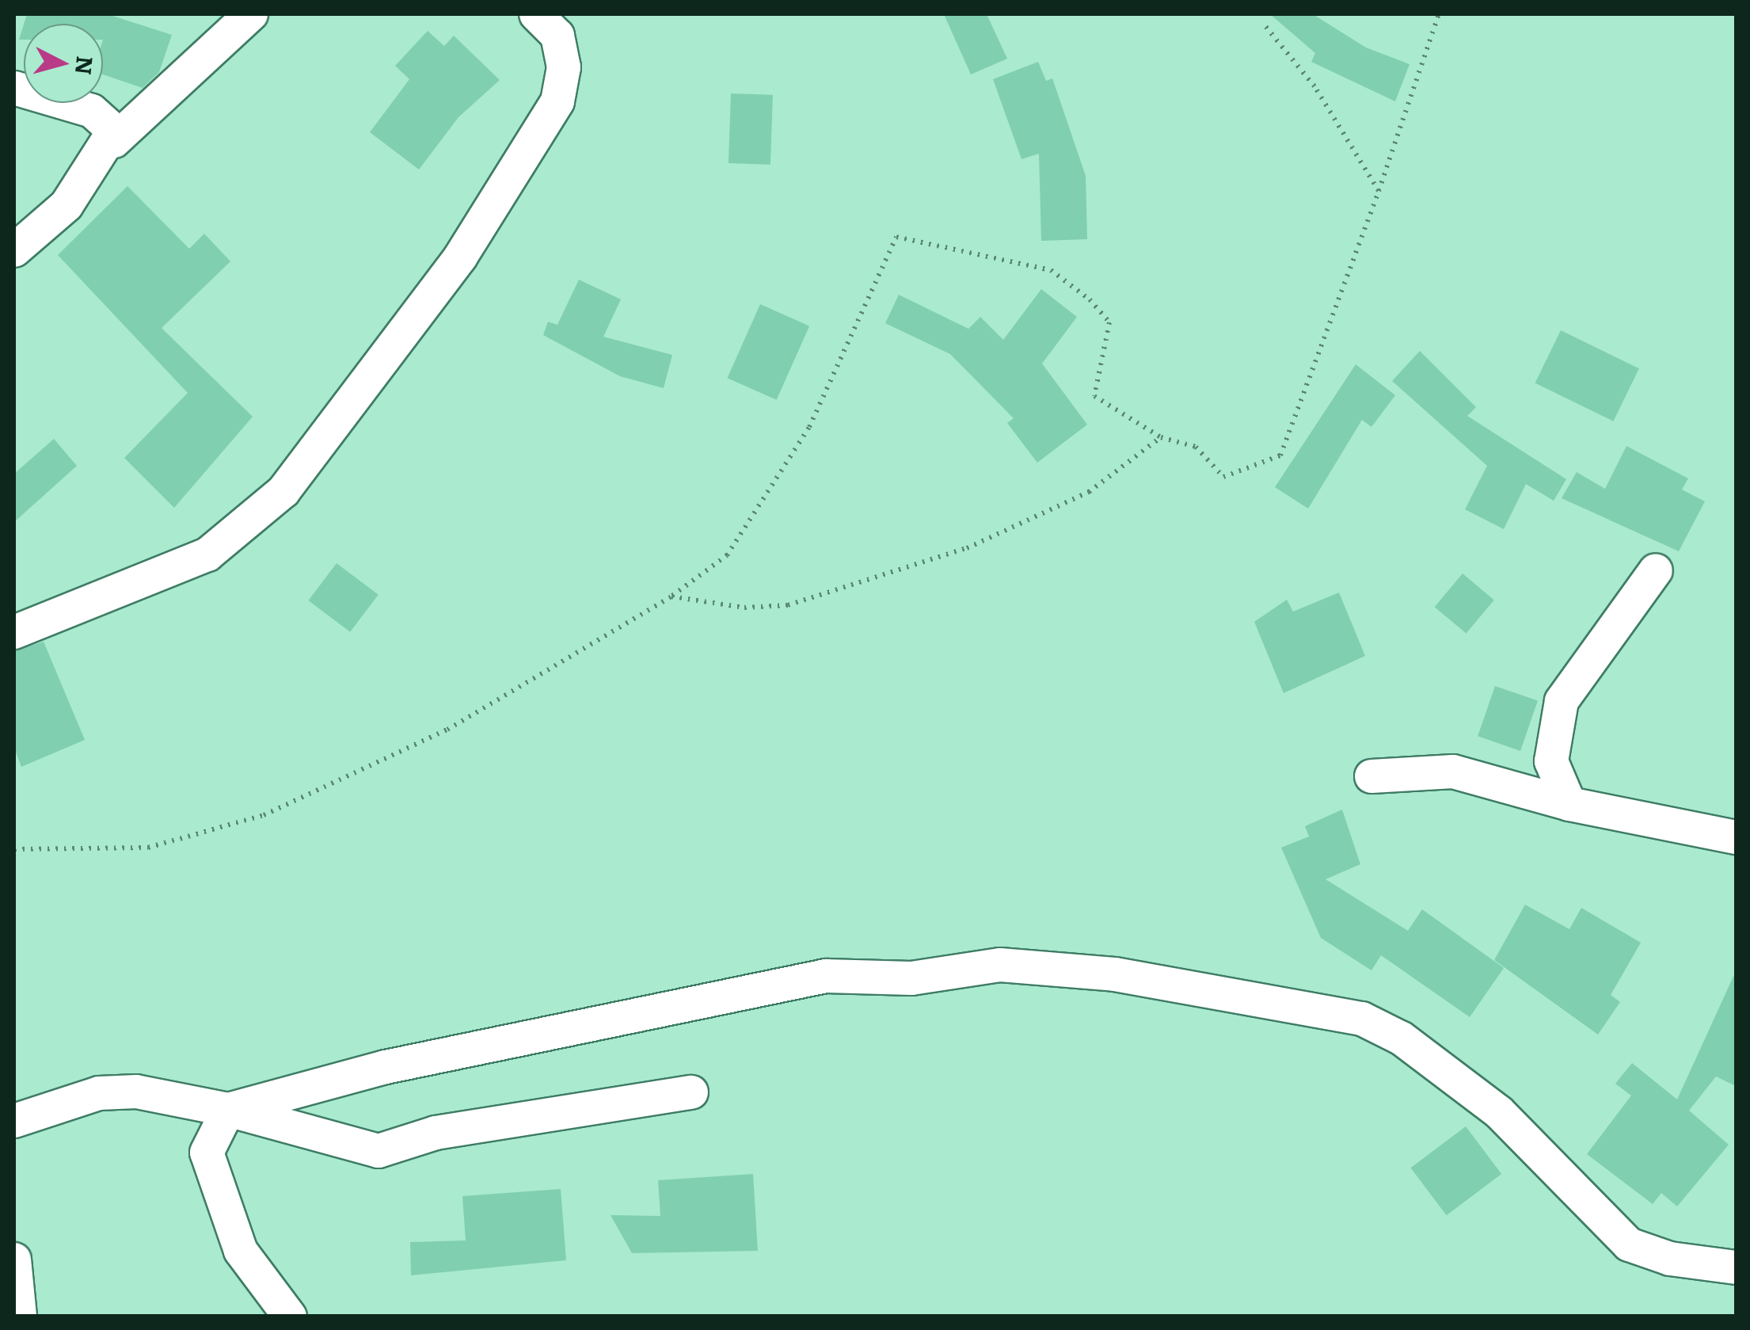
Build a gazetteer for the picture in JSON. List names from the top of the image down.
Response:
{
  "north": "right"
}
